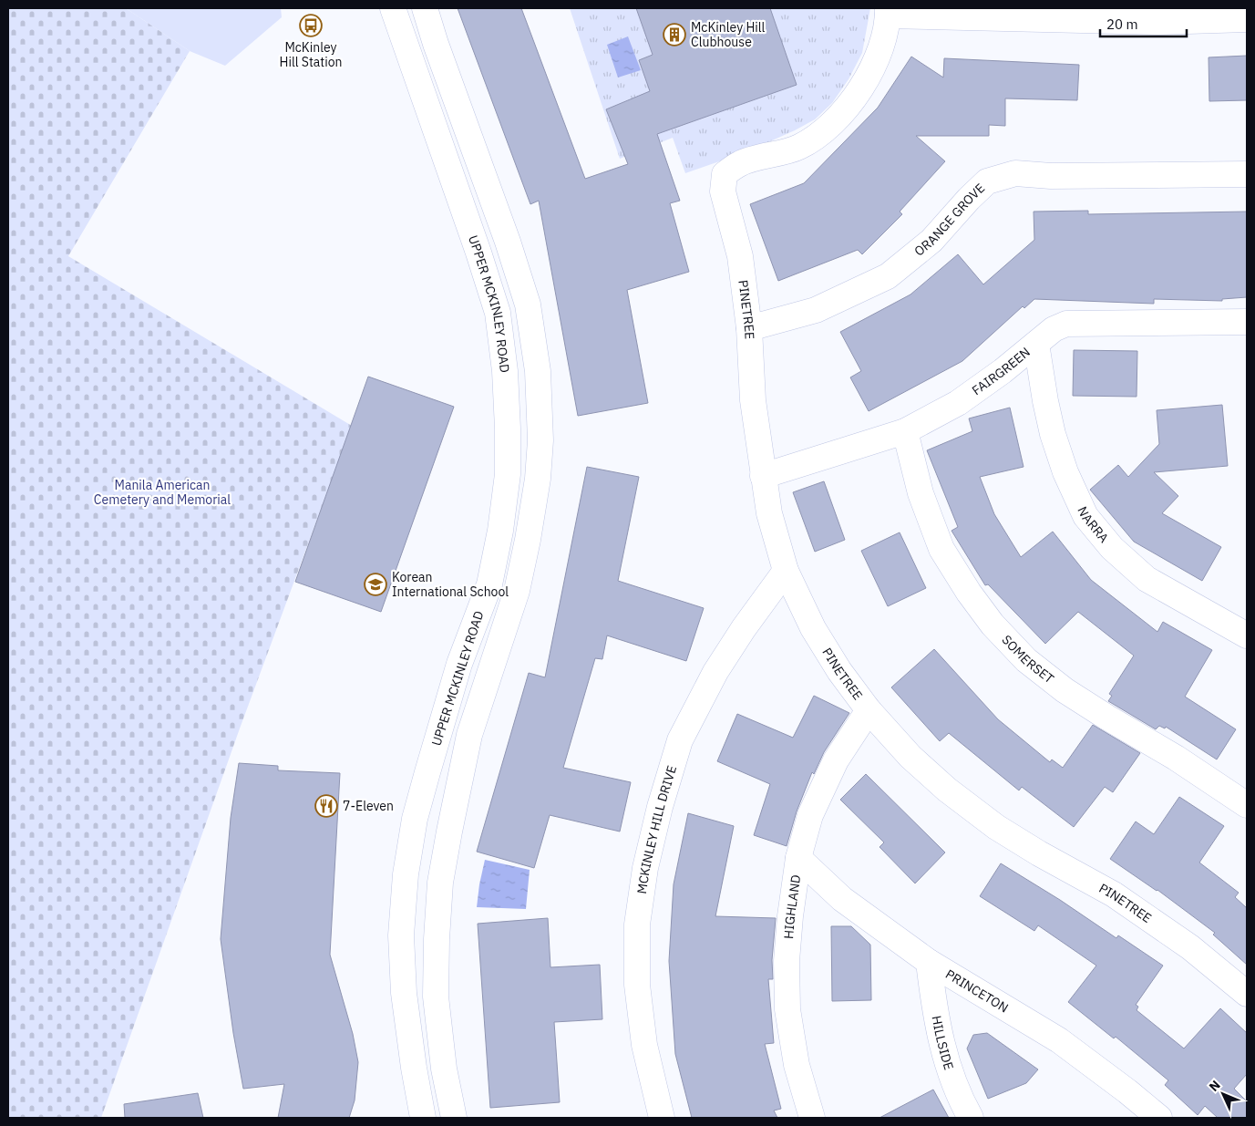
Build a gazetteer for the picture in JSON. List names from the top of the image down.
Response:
{
  "streets": {
    "street": [
      "ORANGE GROVE",
      "UPPER MCKINLEY ROAD",
      "PINETREE",
      "FAIRGREEN",
      "NARRA",
      "SOMERSET",
      "MCKINLEY HILL DRIVE",
      "HIGHLAND",
      "PRINCETON",
      "HILLSIDE"
    ]
  },
  "crossings": [
    ["ORANGE GROVE", "PINETREE"],
    ["PINETREE", "FAIRGREEN"],
    ["PINETREE", "MCKINLEY HILL DRIVE"],
    ["PINETREE", "HIGHLAND"],
    ["FAIRGREEN", "NARRA"],
    ["FAIRGREEN", "SOMERSET"],
    ["HIGHLAND", "PRINCETON"],
    ["PRINCETON", "HILLSIDE"]
  ],
  "parks": ["Manila American Cemetery and Memorial"],
  "places": {
    "bus stop": ["McKinley Hill Station"],
    "building": ["McKinley Hill Clubhouse"],
    "school or university": ["Korean International School"],
    "restaurant": ["7-Eleven"]
  },
  "scale_bar": "20 m",
  "north": "top left"
}
